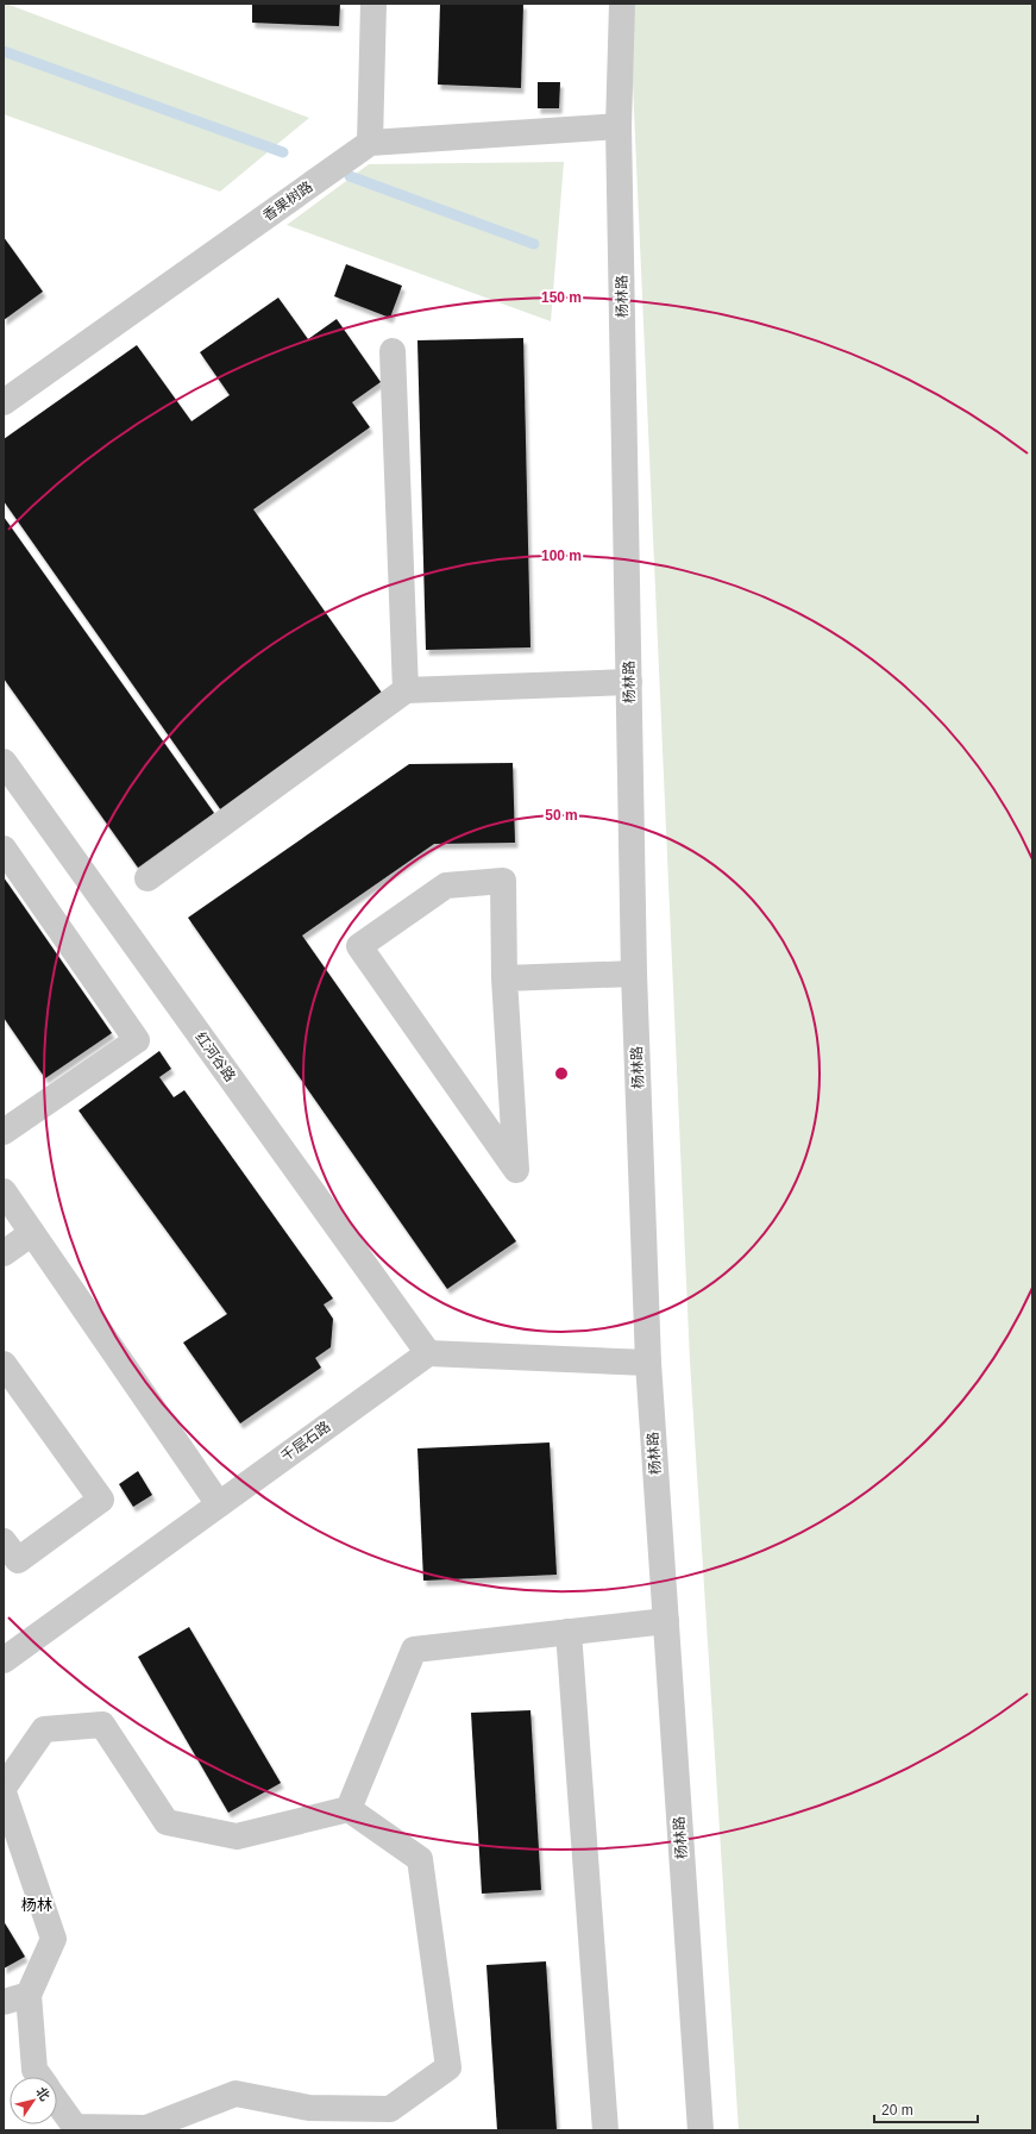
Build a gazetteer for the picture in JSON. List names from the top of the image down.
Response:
{
  "streets": {
    "street": [
      "香果树路",
      "杨林路",
      "红河谷路",
      "千层石路"
    ]
  },
  "crossings": [
    ["红河谷路", "千层石路"]
  ],
  "districts": ["杨林"],
  "scale_bar": "20 m",
  "north": "top right",
  "rings": ["150 m", "100 m", "50 m"]
}
